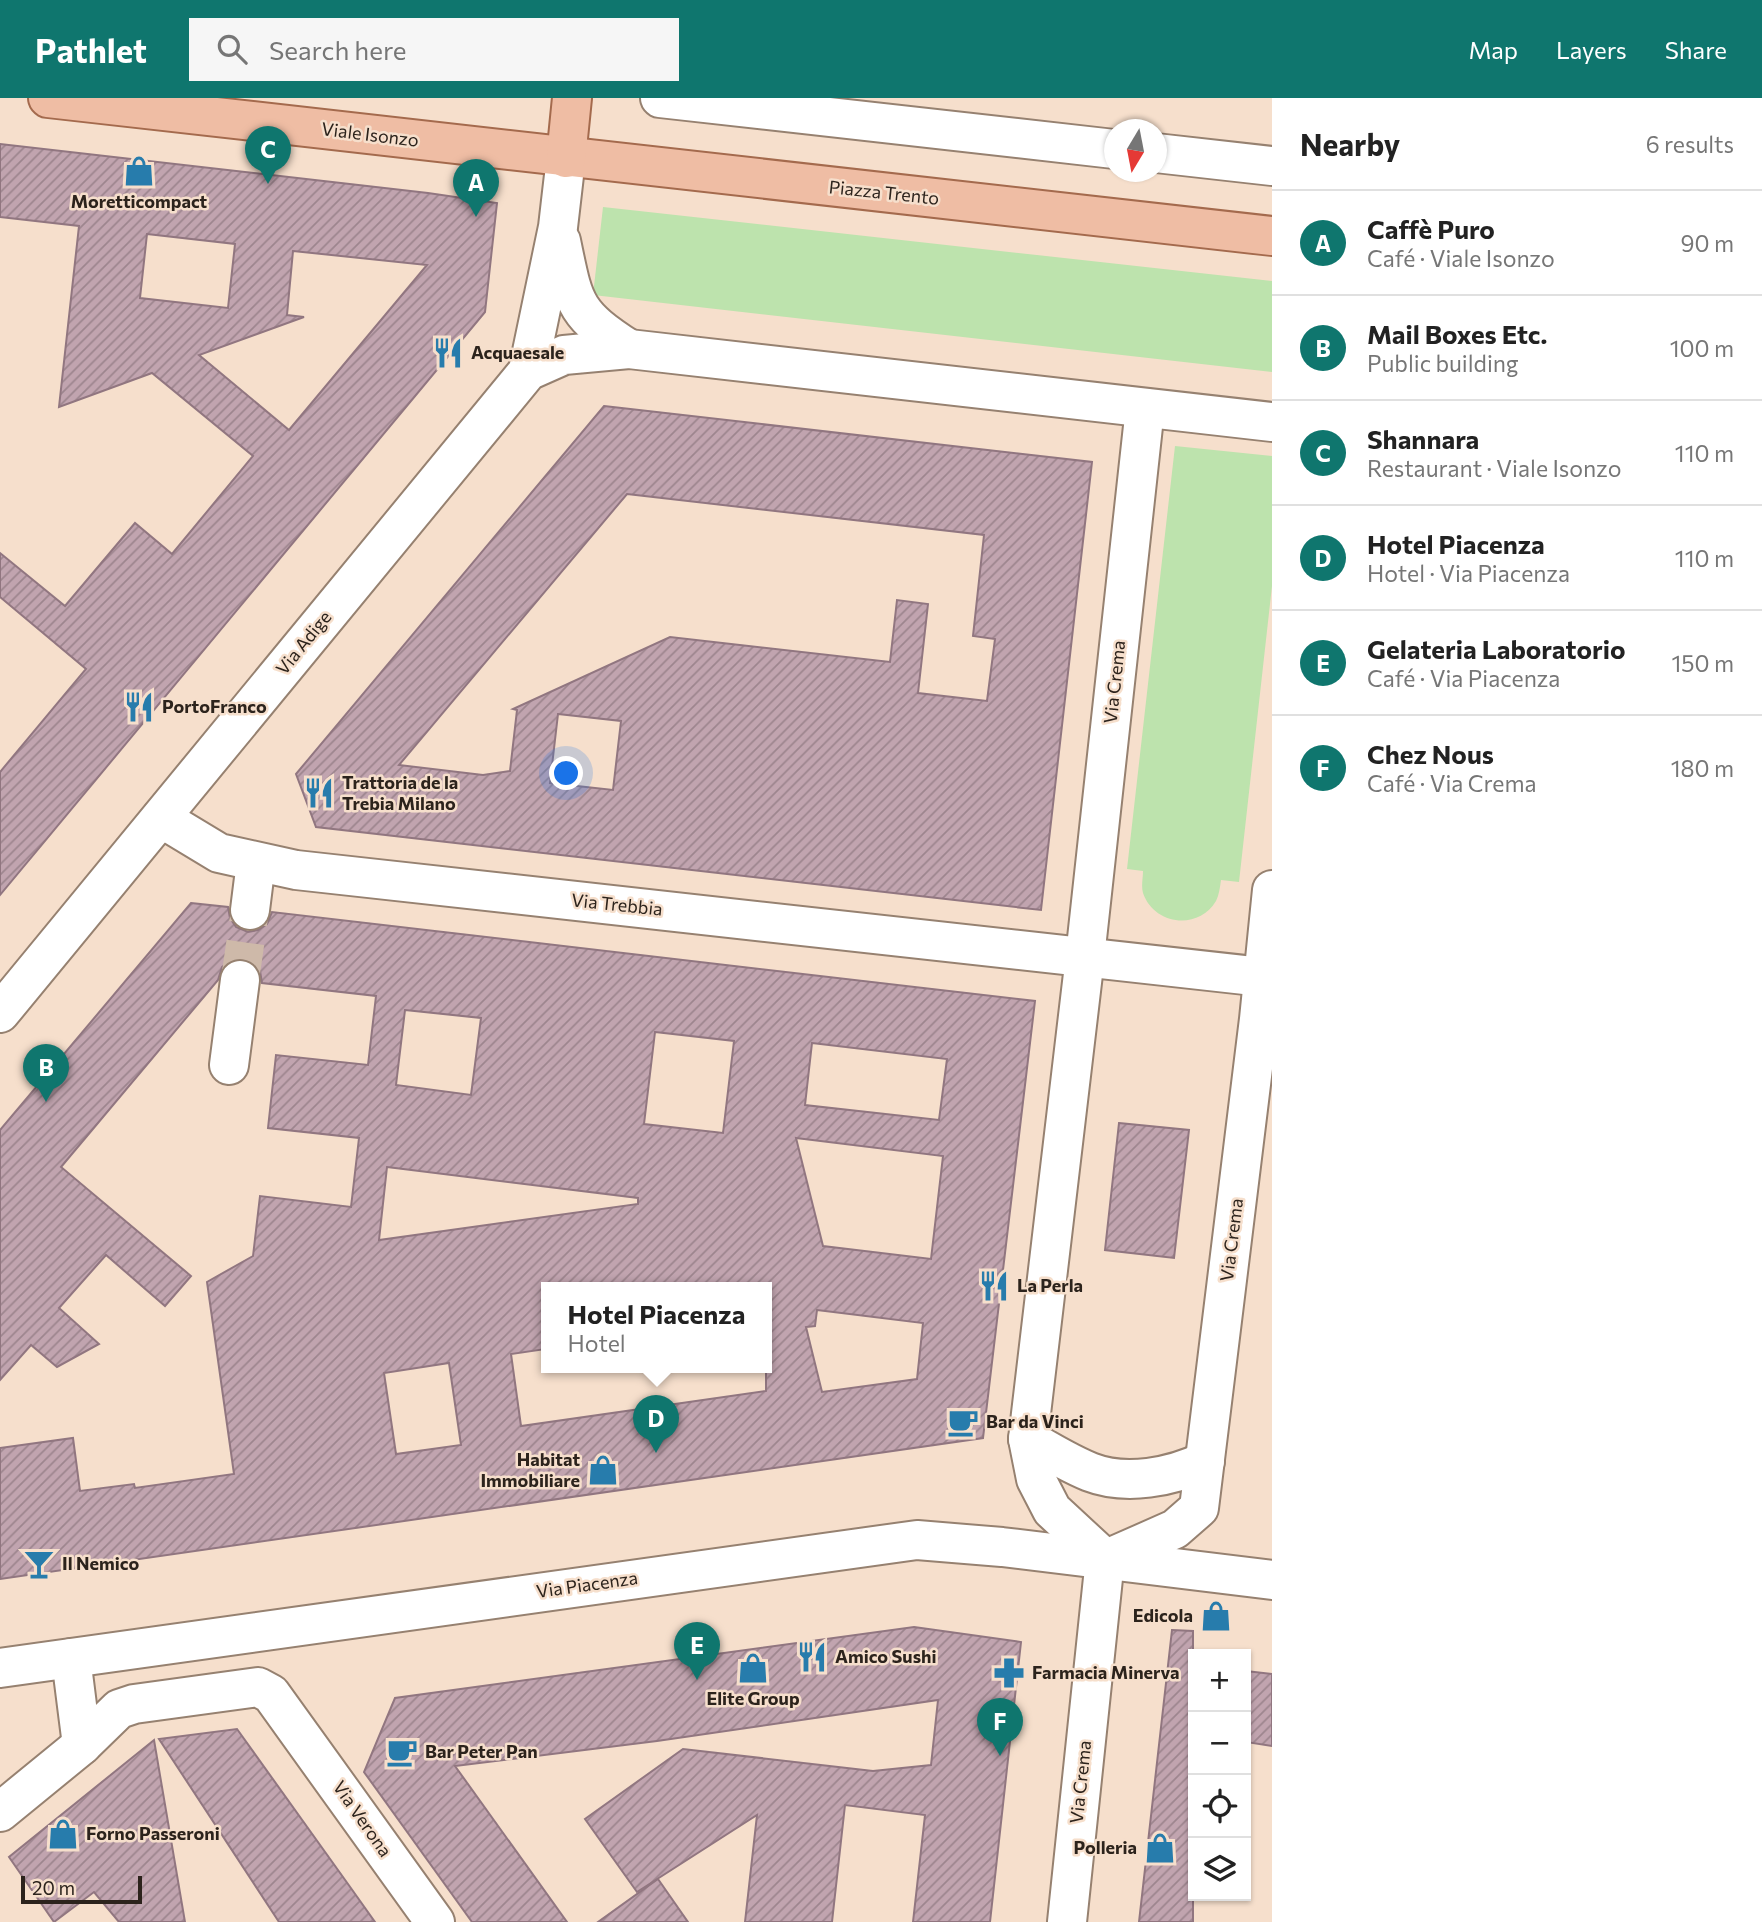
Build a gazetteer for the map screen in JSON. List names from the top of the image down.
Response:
{
  "streets": {
    "main road": ["Viale Isonzo", "Piazza Trento"],
    "street": [
      "Via Adige",
      "Via Crema",
      "Via Trebbia",
      "Via Piacenza",
      "Via Verona"
    ]
  },
  "crossings": [
    ["Viale Isonzo", "Piazza Trento"],
    ["Via Adige", "Via Trebbia"],
    ["Via Crema", "Via Trebbia"],
    ["Via Crema", "Via Piacenza"]
  ],
  "places": {
    "shop": [
      "Moretticompact",
      "Habitat Immobiliare",
      "Edicola",
      "Elite Group",
      "Forno Passeroni",
      "Polleria"
    ],
    "restaurant": [
      "Acquaesale",
      "PortoFranco",
      "Trattoria de la Trebia Milano",
      "La Perla",
      "Amico Sushi"
    ],
    "cafe": ["Bar da Vinci", "Bar Peter Pan"],
    "bar": ["Il Nemico"],
    "pharmacy": ["Farmacia Minerva"]
  },
  "scale_bar": "20 m",
  "north": "bottom",
  "page": {
    "header": "Pathlet",
    "search": "Search here",
    "nav": ["Map", "Layers", "Share"],
    "heading": ["Nearby", "6 results"],
    "pins": [
      "C",
      "A",
      "B",
      "D",
      "E",
      "F"
    ],
    "list": [
      {
        "mark": "A",
        "name": "Caffè Puro",
        "note": "Café · Viale Isonzo",
        "value": "90 m"
      },
      {
        "mark": "B",
        "name": "Mail Boxes Etc.",
        "note": "Public building",
        "value": "100 m"
      },
      {
        "mark": "C",
        "name": "Shannara",
        "note": "Restaurant · Viale Isonzo",
        "value": "110 m"
      },
      {
        "mark": "D",
        "name": "Hotel Piacenza",
        "note": "Hotel · Via Piacenza",
        "value": "110 m"
      },
      {
        "mark": "E",
        "name": "Gelateria Laboratorio",
        "note": "Café · Via Piacenza",
        "value": "150 m"
      },
      {
        "mark": "F",
        "name": "Chez Nous",
        "note": "Café · Via Crema",
        "value": "180 m"
      }
    ],
    "popup": ["Hotel Piacenza", "Hotel"],
    "map_buttons": ["+", "−"],
    "scale": "20 m"
  }
}
